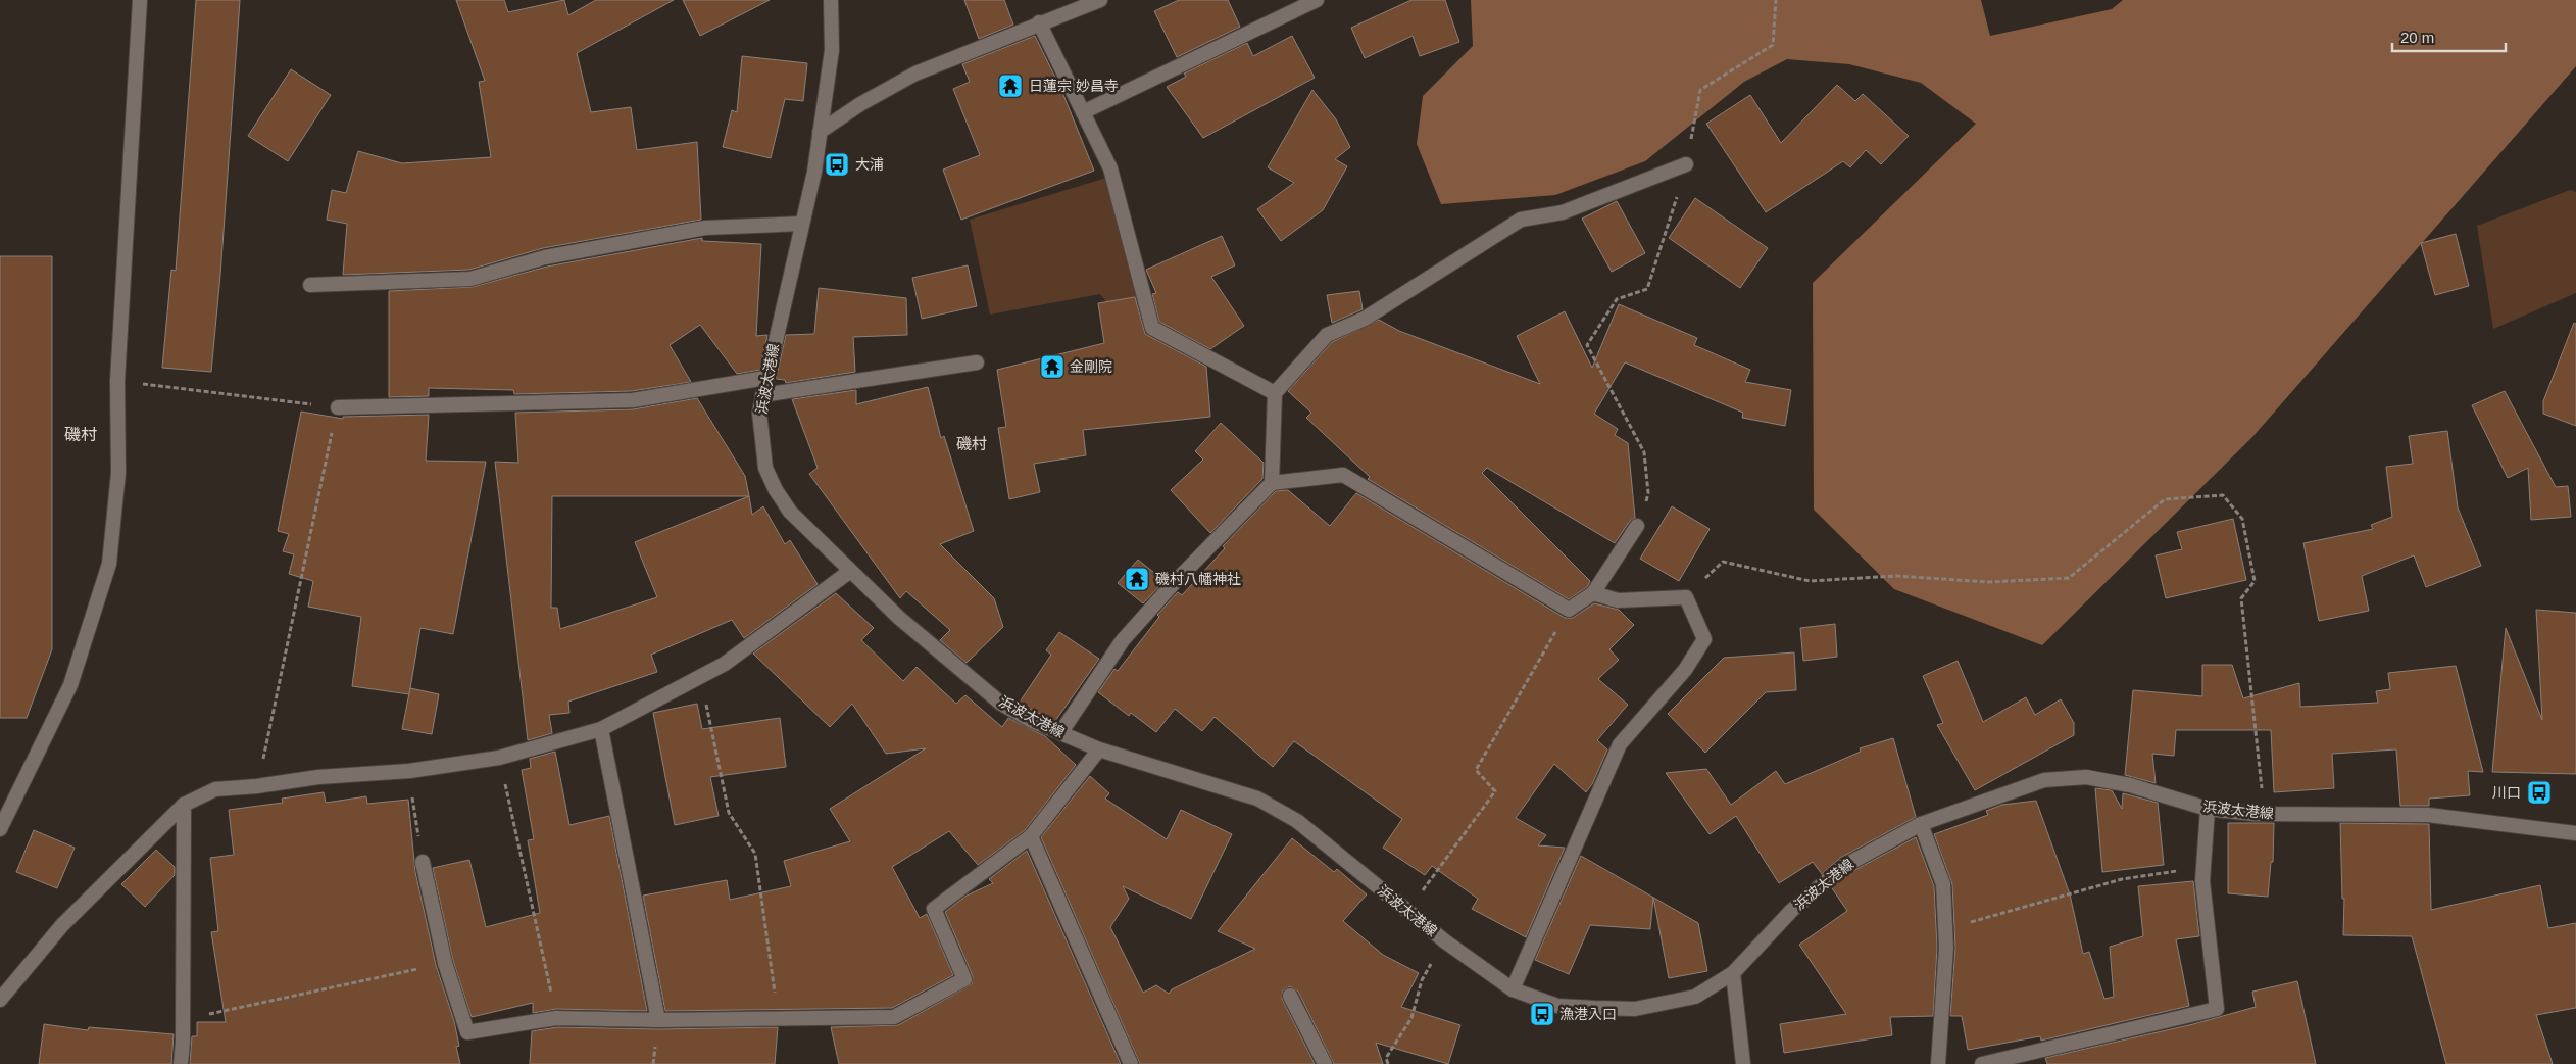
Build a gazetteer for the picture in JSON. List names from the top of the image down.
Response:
{
  "streets": {
    "street": ["浜波太港線"]
  },
  "districts": ["磯村", "磯村"],
  "places": {
    "temple": ["日蓮宗 妙昌寺", "金剛院", "磯村八幡神社"],
    "bus stop": ["大浦", "川口", "漁港入口"]
  },
  "scale_bar": "20 m"
}
